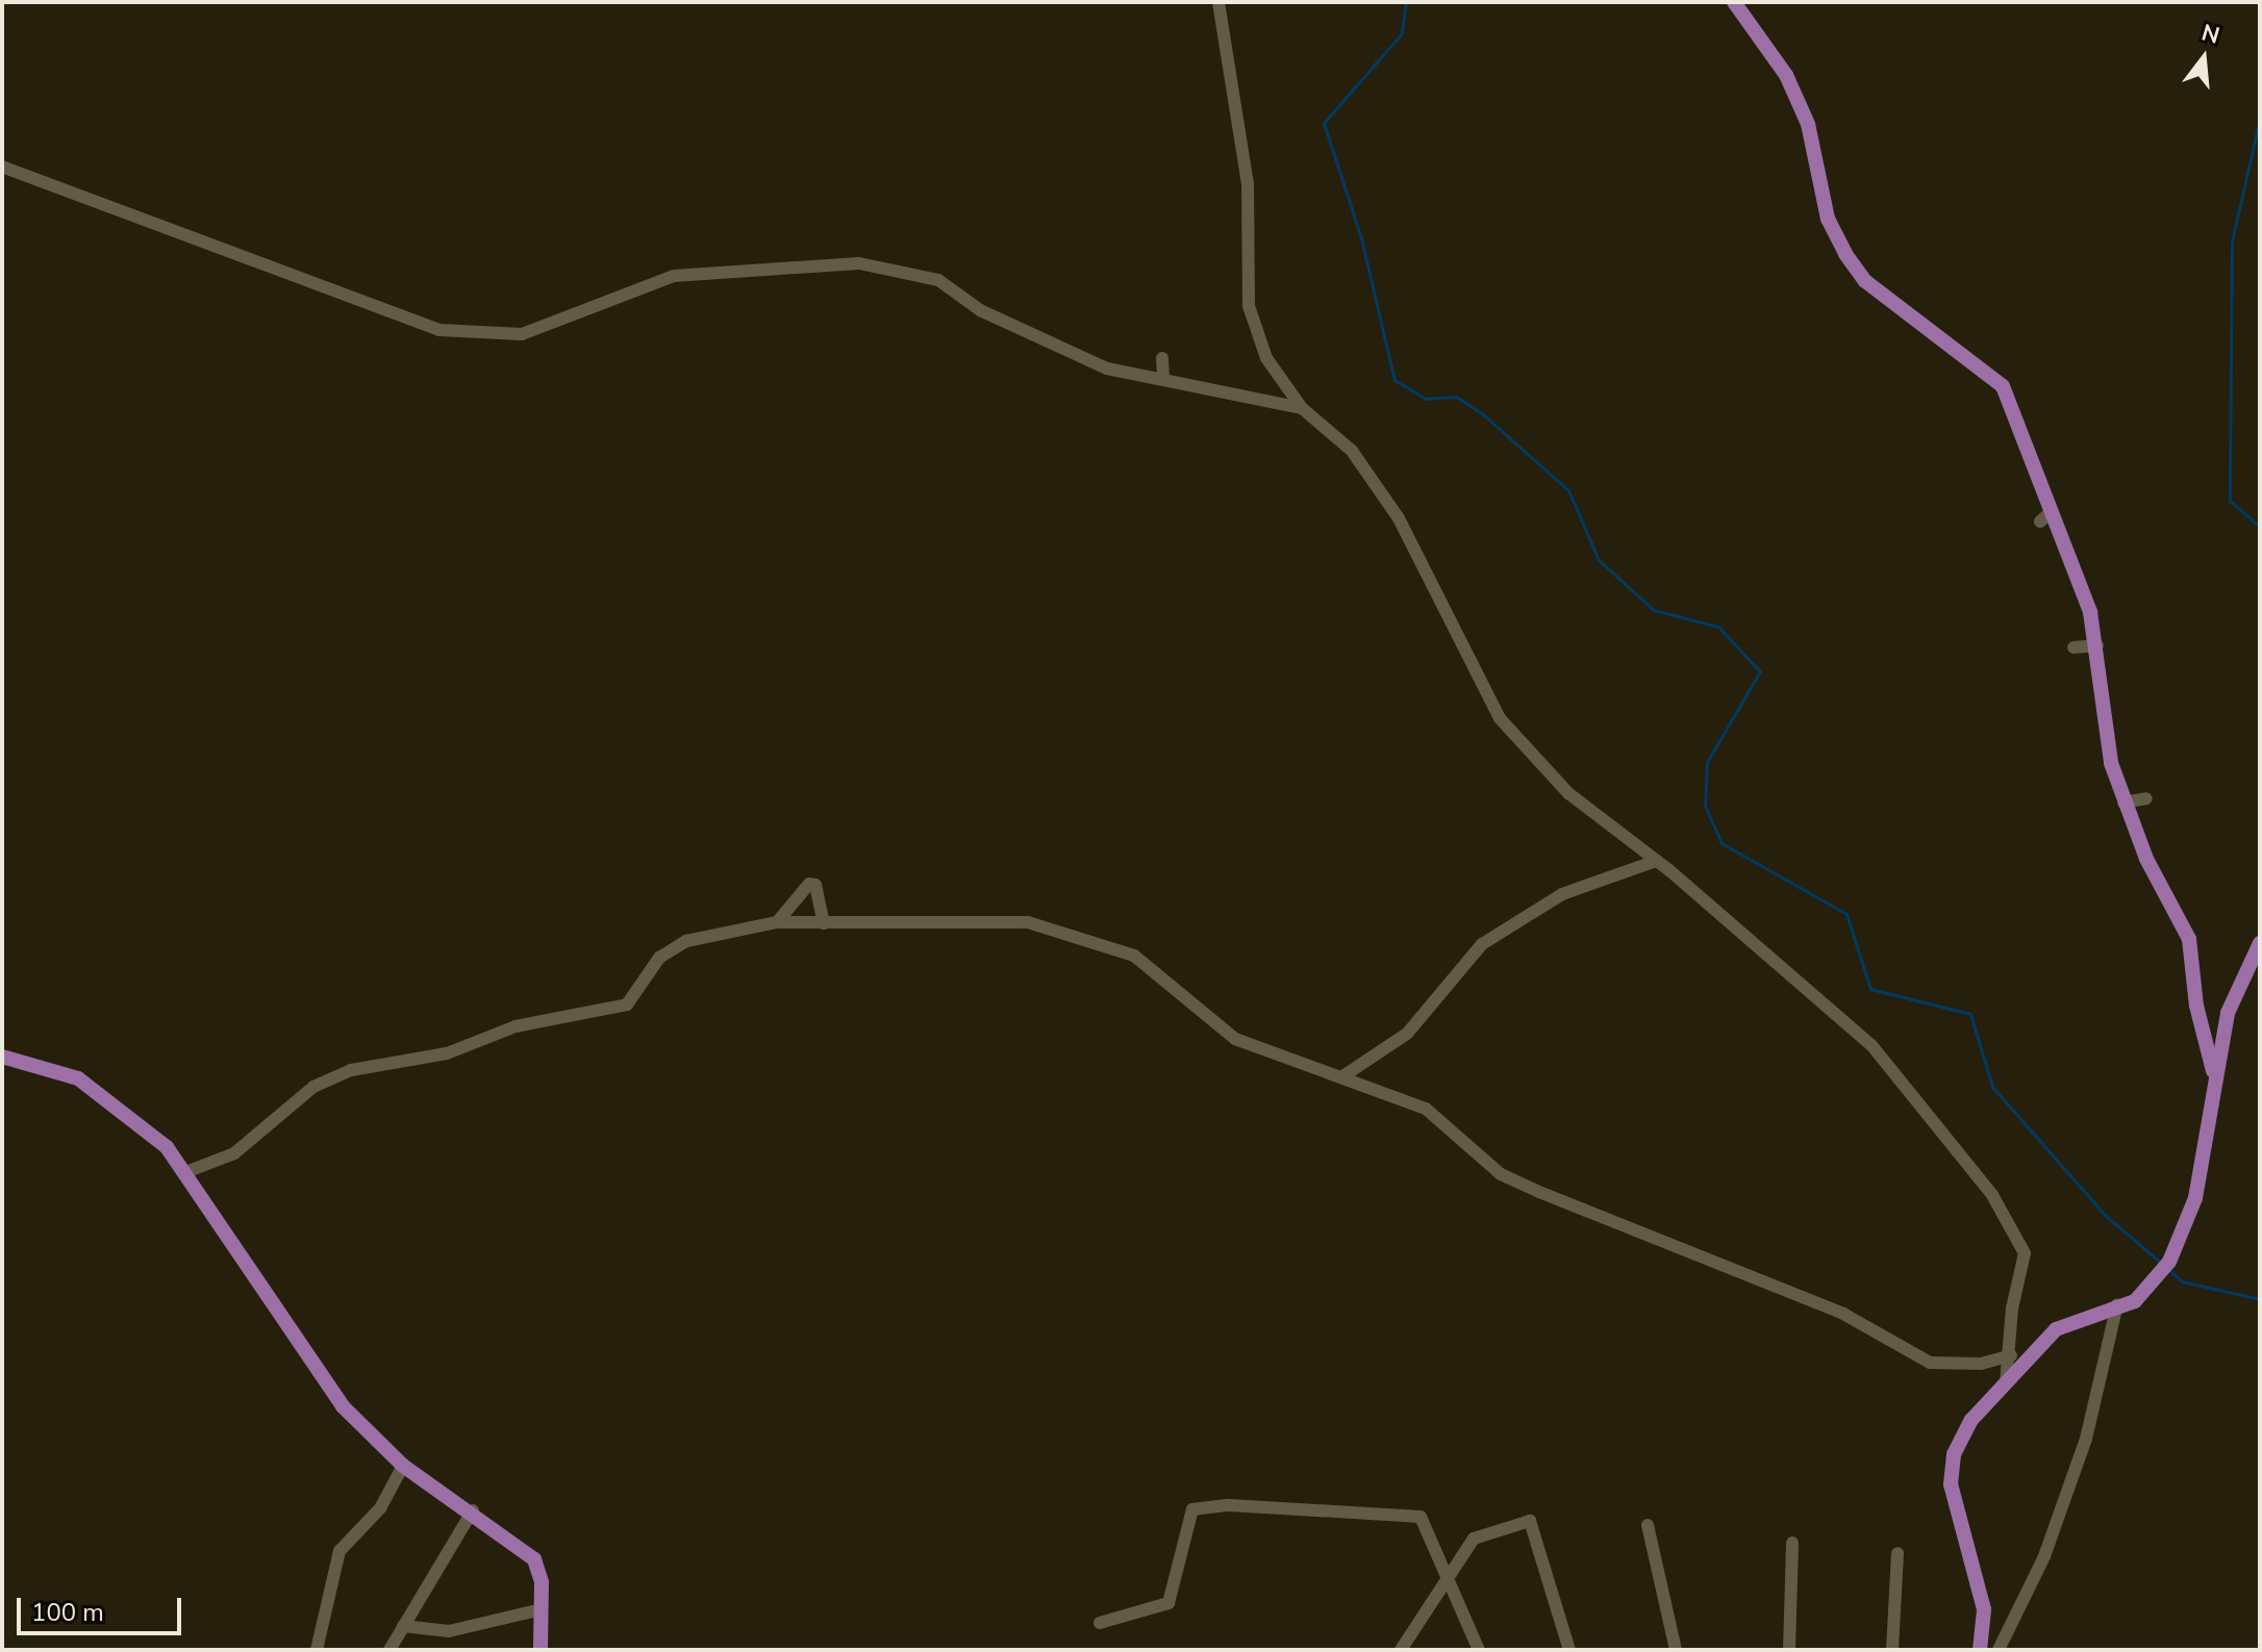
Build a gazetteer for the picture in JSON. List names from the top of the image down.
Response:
{
  "scale_bar": "100 m",
  "north": "top"
}
